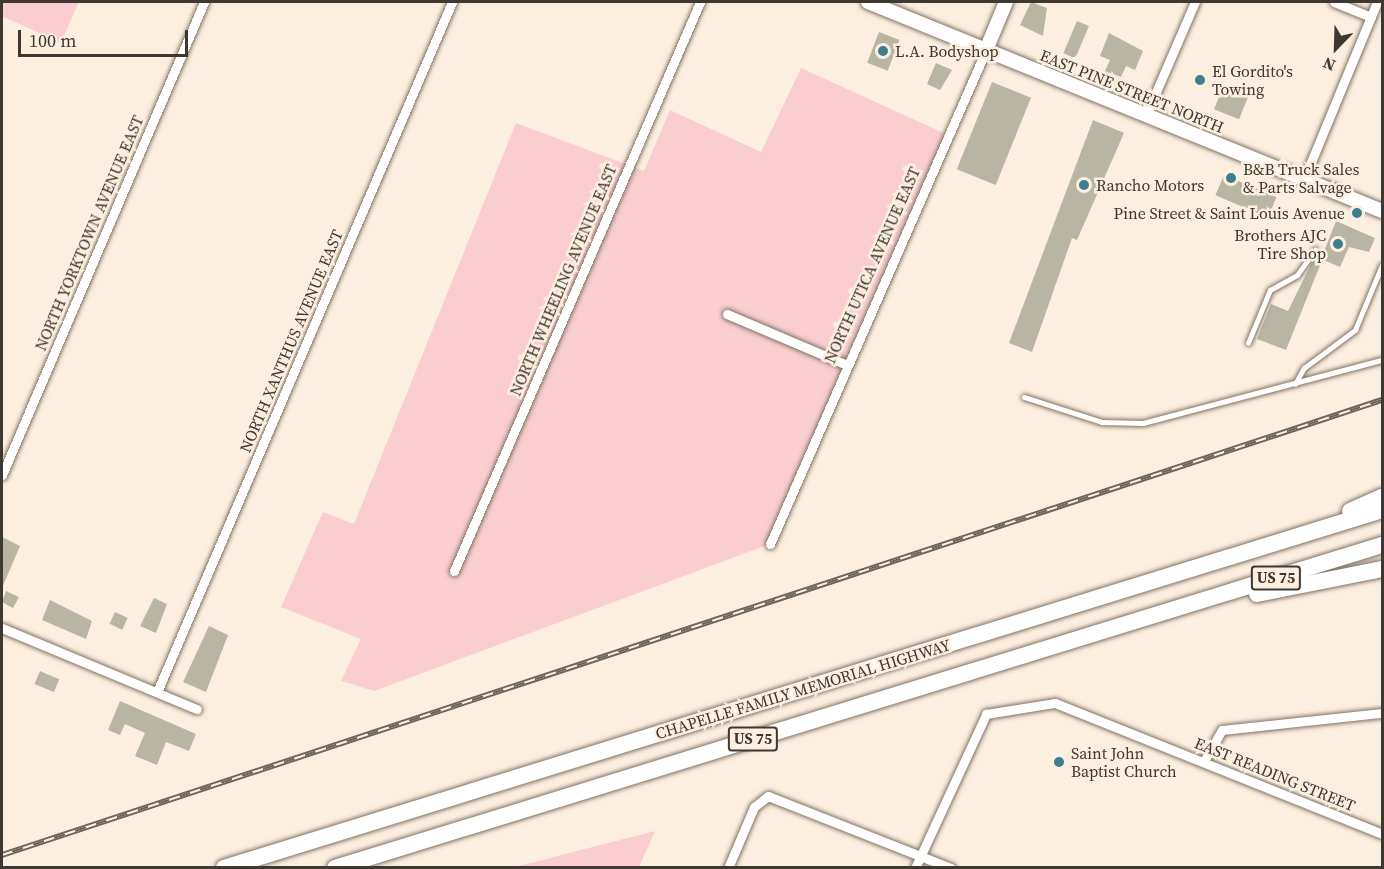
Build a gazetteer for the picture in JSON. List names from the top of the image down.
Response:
{
  "streets": {
    "highway": ["US 75", "CHAPELLE FAMILY MEMORIAL HIGHWAY"],
    "main road": ["EAST PINE STREET NORTH", "NORTH UTICA AVENUE EAST"],
    "street": [
      "NORTH YORKTOWN AVENUE EAST",
      "NORTH WHEELING AVENUE EAST",
      "NORTH XANTHUS AVENUE EAST",
      "EAST READING STREET"
    ]
  },
  "crossings": [
    ["EAST PINE STREET NORTH", "NORTH UTICA AVENUE EAST"]
  ],
  "places": [
    "L.A. Bodyshop",
    "El Gordito's Towing",
    "B&B Truck Sales & Parts Salvage",
    "Rancho Motors",
    "Pine Street & Saint Louis Avenue",
    "Brothers AJC Tire Shop",
    "Saint John Baptist Church"
  ],
  "scale_bar": "100 m",
  "north": "bottom left"
}
